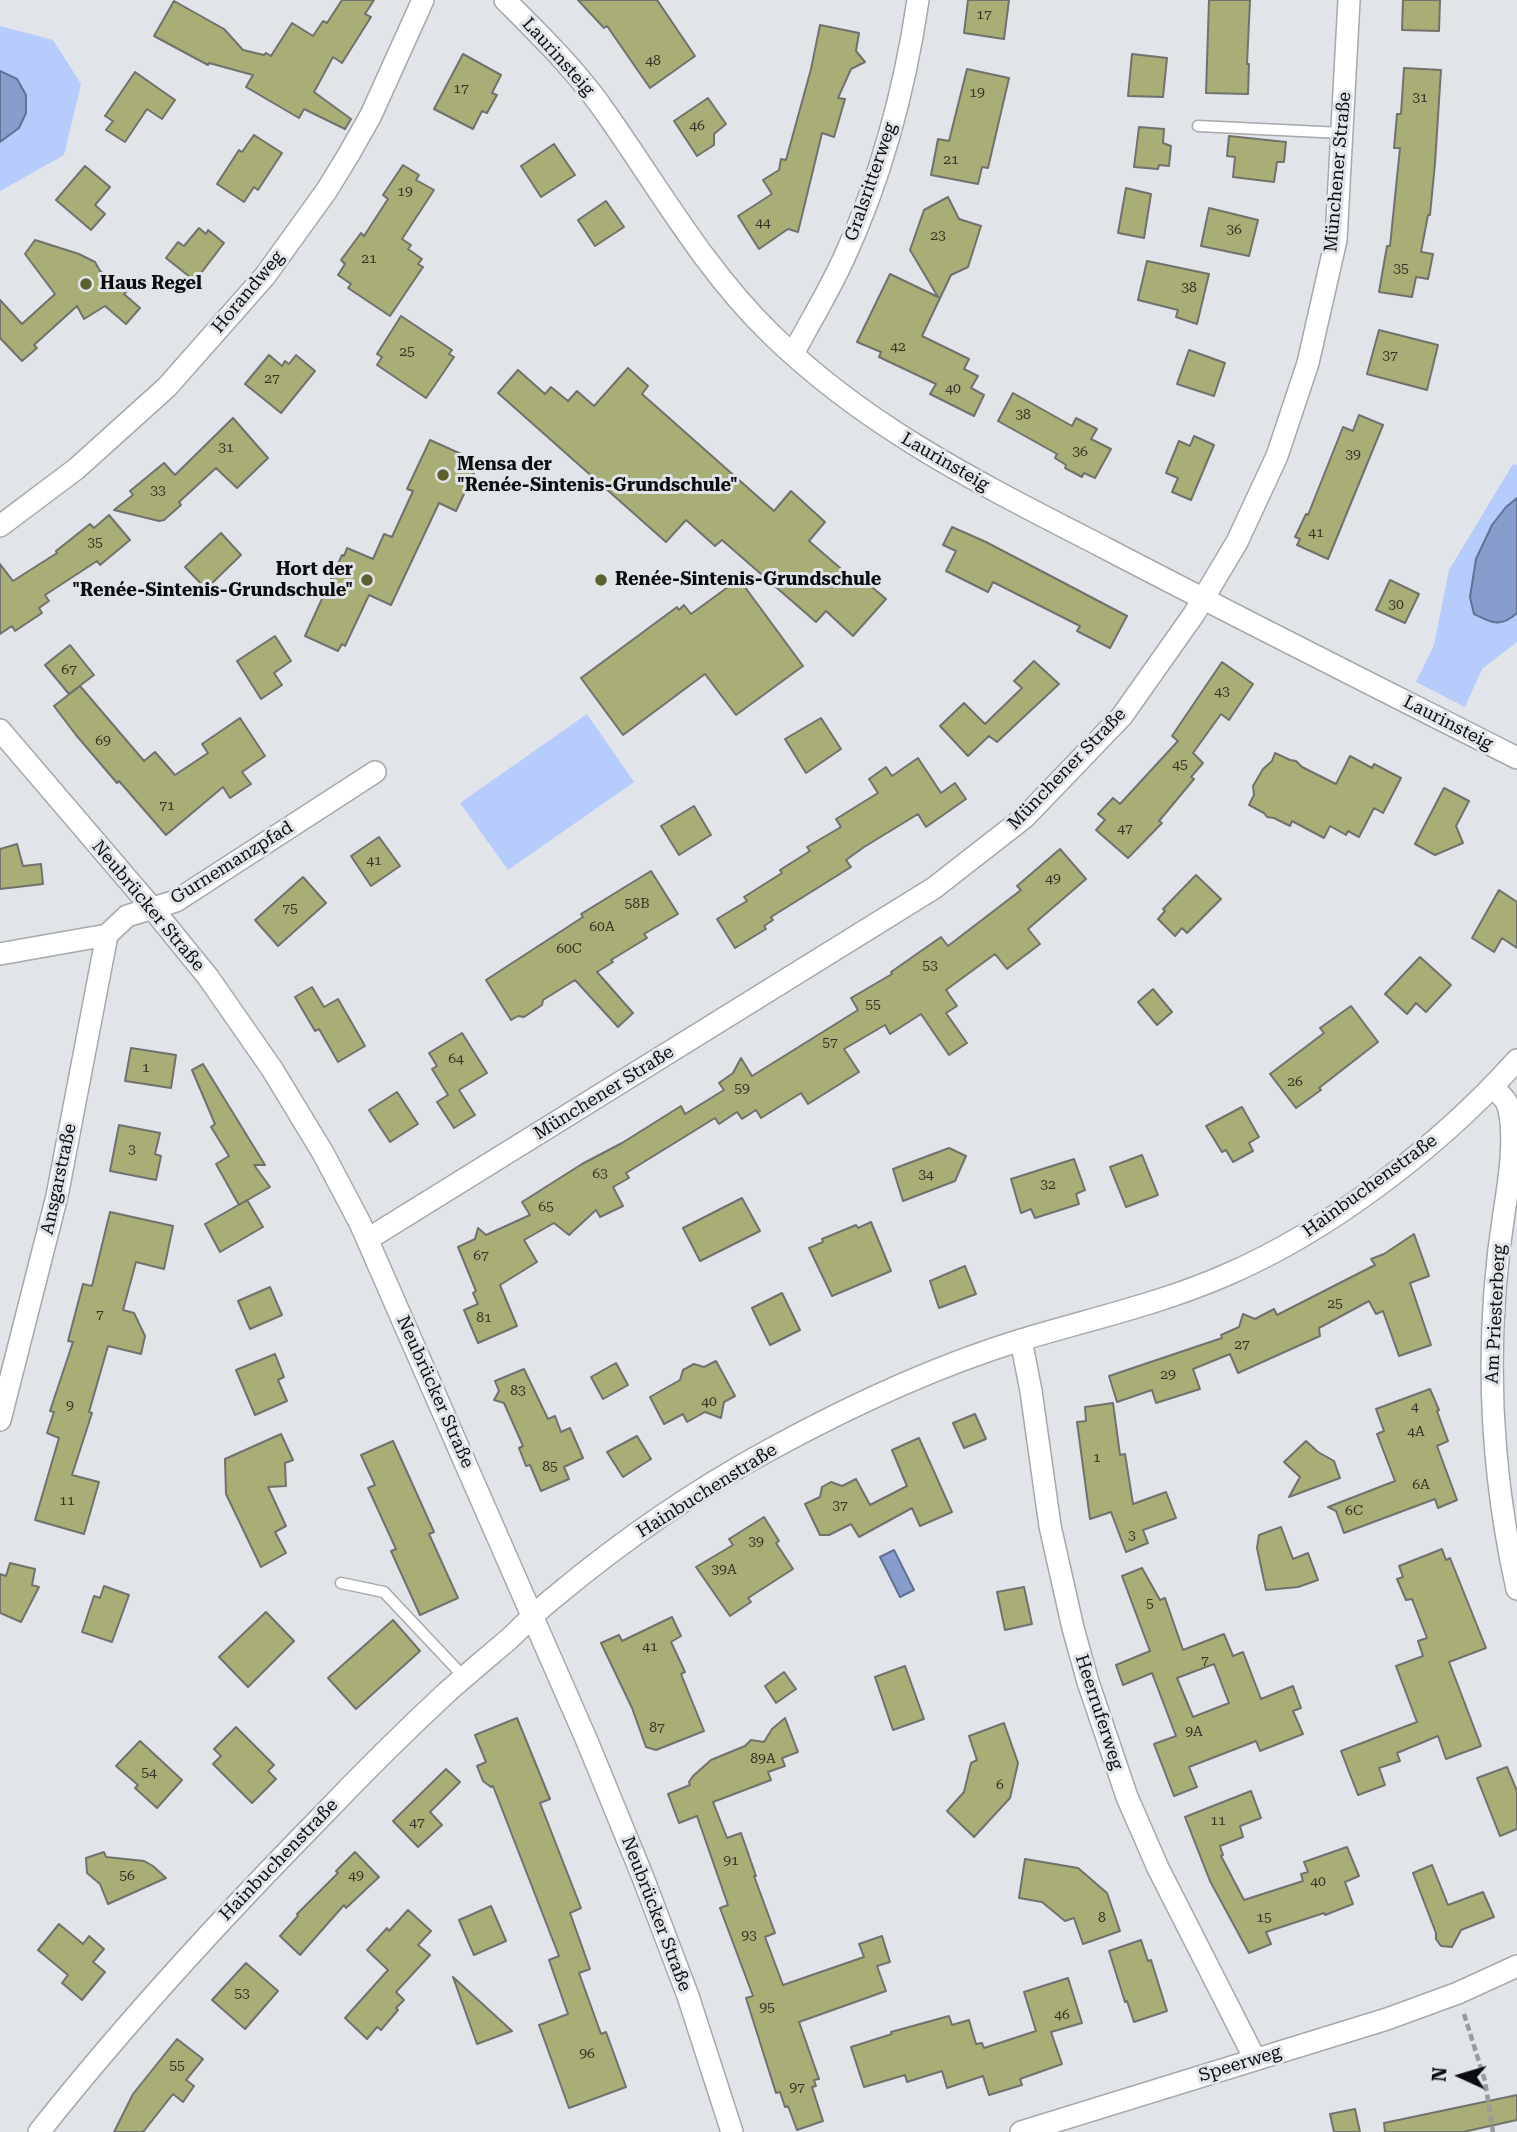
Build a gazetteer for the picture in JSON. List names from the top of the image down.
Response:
{
  "streets": {
    "street": [
      "Laurinsteig",
      "Münchener Straße",
      "Gralsritterweg",
      "Horandweg",
      "Gurnemanzpfad",
      "Neubrücker Straße",
      "Ansgarstraße",
      "Hainbuchenstraße",
      "Am Priesterberg",
      "Heerruferweg",
      "Speerweg"
    ]
  },
  "crossings": [
    ["Laurinsteig", "Münchener Straße"],
    ["Laurinsteig", "Gralsritterweg"],
    ["Münchener Straße", "Neubrücker Straße"],
    ["Gurnemanzpfad", "Neubrücker Straße"],
    ["Gurnemanzpfad", "Ansgarstraße"],
    ["Neubrücker Straße", "Hainbuchenstraße"],
    ["Hainbuchenstraße", "Am Priesterberg"],
    ["Hainbuchenstraße", "Heerruferweg"],
    ["Heerruferweg", "Speerweg"]
  ],
  "places": [
    "Haus Regel",
    "Mensa der \"Renée-Sintenis-Grundschule\"",
    "Hort der \"Renée-Sintenis-Grundschule\"",
    "Renée-Sintenis-Grundschule"
  ],
  "house_numbers": [
    "17",
    "48",
    "17",
    "19",
    "31",
    "46",
    "21",
    "19",
    "44",
    "36",
    "23",
    "21",
    "35",
    "38",
    "42",
    "25",
    "37",
    "27",
    "40",
    "38",
    "31",
    "36",
    "39",
    "33",
    "41",
    "35",
    "30",
    "67",
    "43",
    "69",
    "45",
    "71",
    "47",
    "41",
    "49",
    "58B",
    "75",
    "60A",
    "60C",
    "53",
    "55",
    "57",
    "64",
    "1",
    "26",
    "59",
    "3",
    "63",
    "34",
    "32",
    "65",
    "67",
    "25",
    "7",
    "81",
    "27",
    "29",
    "83",
    "40",
    "9",
    "4",
    "4A",
    "1",
    "85",
    "6A",
    "11",
    "37",
    "6C",
    "3",
    "39",
    "39A",
    "5",
    "41",
    "7",
    "87",
    "9A",
    "89A",
    "54",
    "6",
    "11",
    "47",
    "91",
    "56",
    "49",
    "40",
    "8",
    "15",
    "93",
    "53",
    "95",
    "46",
    "96",
    "55",
    "97"
  ],
  "north": "left"
}
